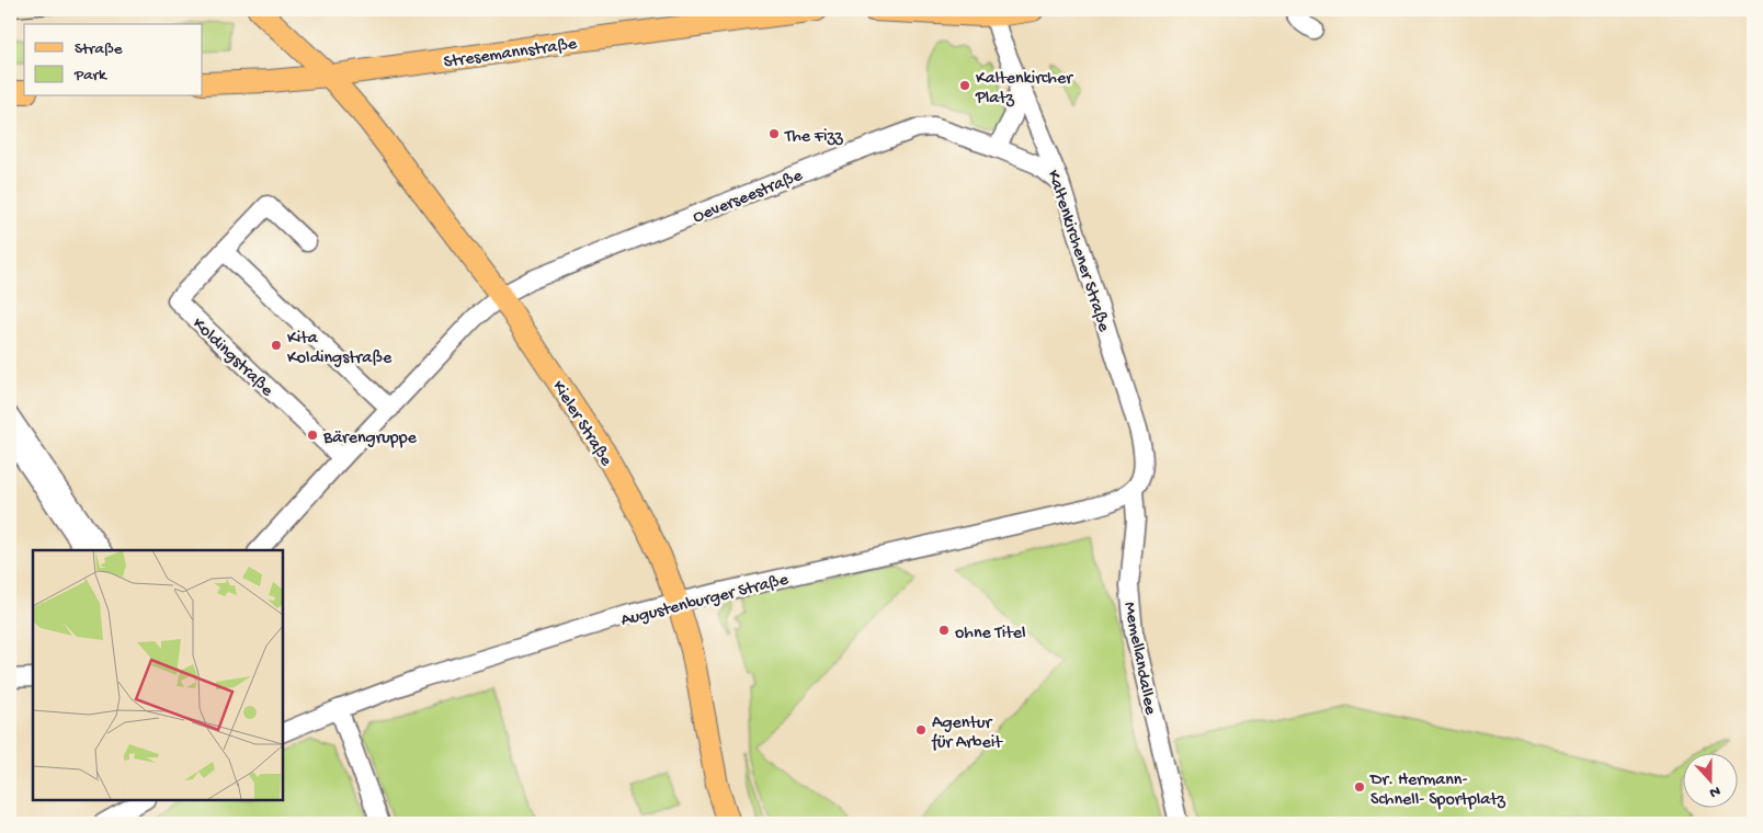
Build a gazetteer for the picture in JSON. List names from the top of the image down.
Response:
{
  "streets": {
    "main road": ["Stresemannstraße", "Kieler Straße"],
    "street": [
      "Oeverseestraße",
      "Kaltenkirchener Straße",
      "Koldingstraße",
      "Augustenburger Straße",
      "Memellandallee"
    ]
  },
  "crossings": [
    ["Stresemannstraße", "Kieler Straße"],
    ["Oeverseestraße", "Kaltenkirchener Straße"],
    ["Oeverseestraße", "Kieler Straße"],
    ["Kaltenkirchener Straße", "Augustenburger Straße"],
    ["Kaltenkirchener Straße", "Memellandallee"],
    ["Kieler Straße", "Augustenburger Straße"],
    ["Augustenburger Straße", "Memellandallee"]
  ],
  "places": [
    "Kaltenkircher Platz",
    "The Fizz",
    "Kita Koldingstraße",
    "Bärengruppe",
    "ohne Titel",
    "Agentur für Arbeit",
    "Dr. Hermann- Schnell- Sportplatz"
  ],
  "legend": ["Straße", "Park"],
  "north": "bottom"
}
